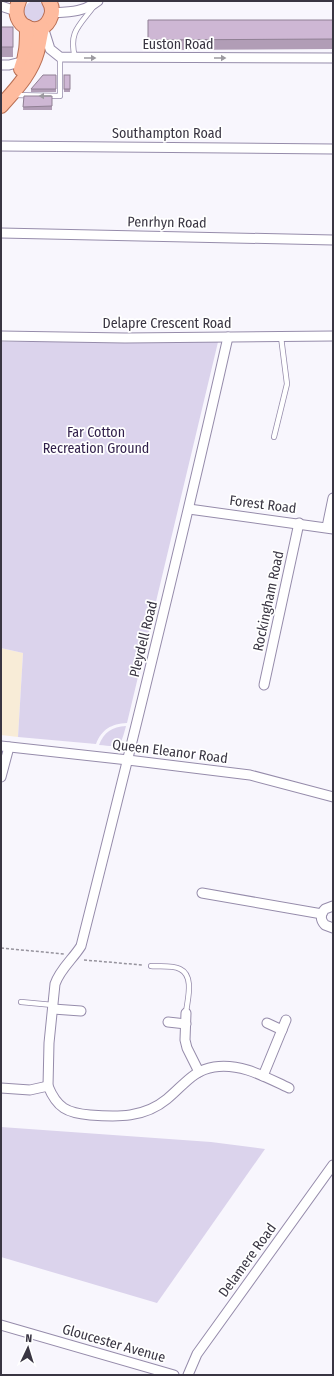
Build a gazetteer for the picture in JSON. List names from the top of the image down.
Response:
{
  "streets": {
    "street": [
      "Euston Road",
      "Southampton Road",
      "Penrhyn Road",
      "Delapre Crescent Road",
      "Forest Road",
      "Rockingham Road",
      "Pleydell Road",
      "Queen Eleanor Road",
      "Delamere Road",
      "Gloucester Avenue"
    ]
  },
  "crossings": [
    ["Delapre Crescent Road", "Pleydell Road"],
    ["Forest Road", "Rockingham Road"],
    ["Forest Road", "Pleydell Road"],
    ["Pleydell Road", "Queen Eleanor Road"]
  ],
  "one_way": ["Euston Road"],
  "parks": ["Far Cotton Recreation Ground"],
  "north": "top"
}
